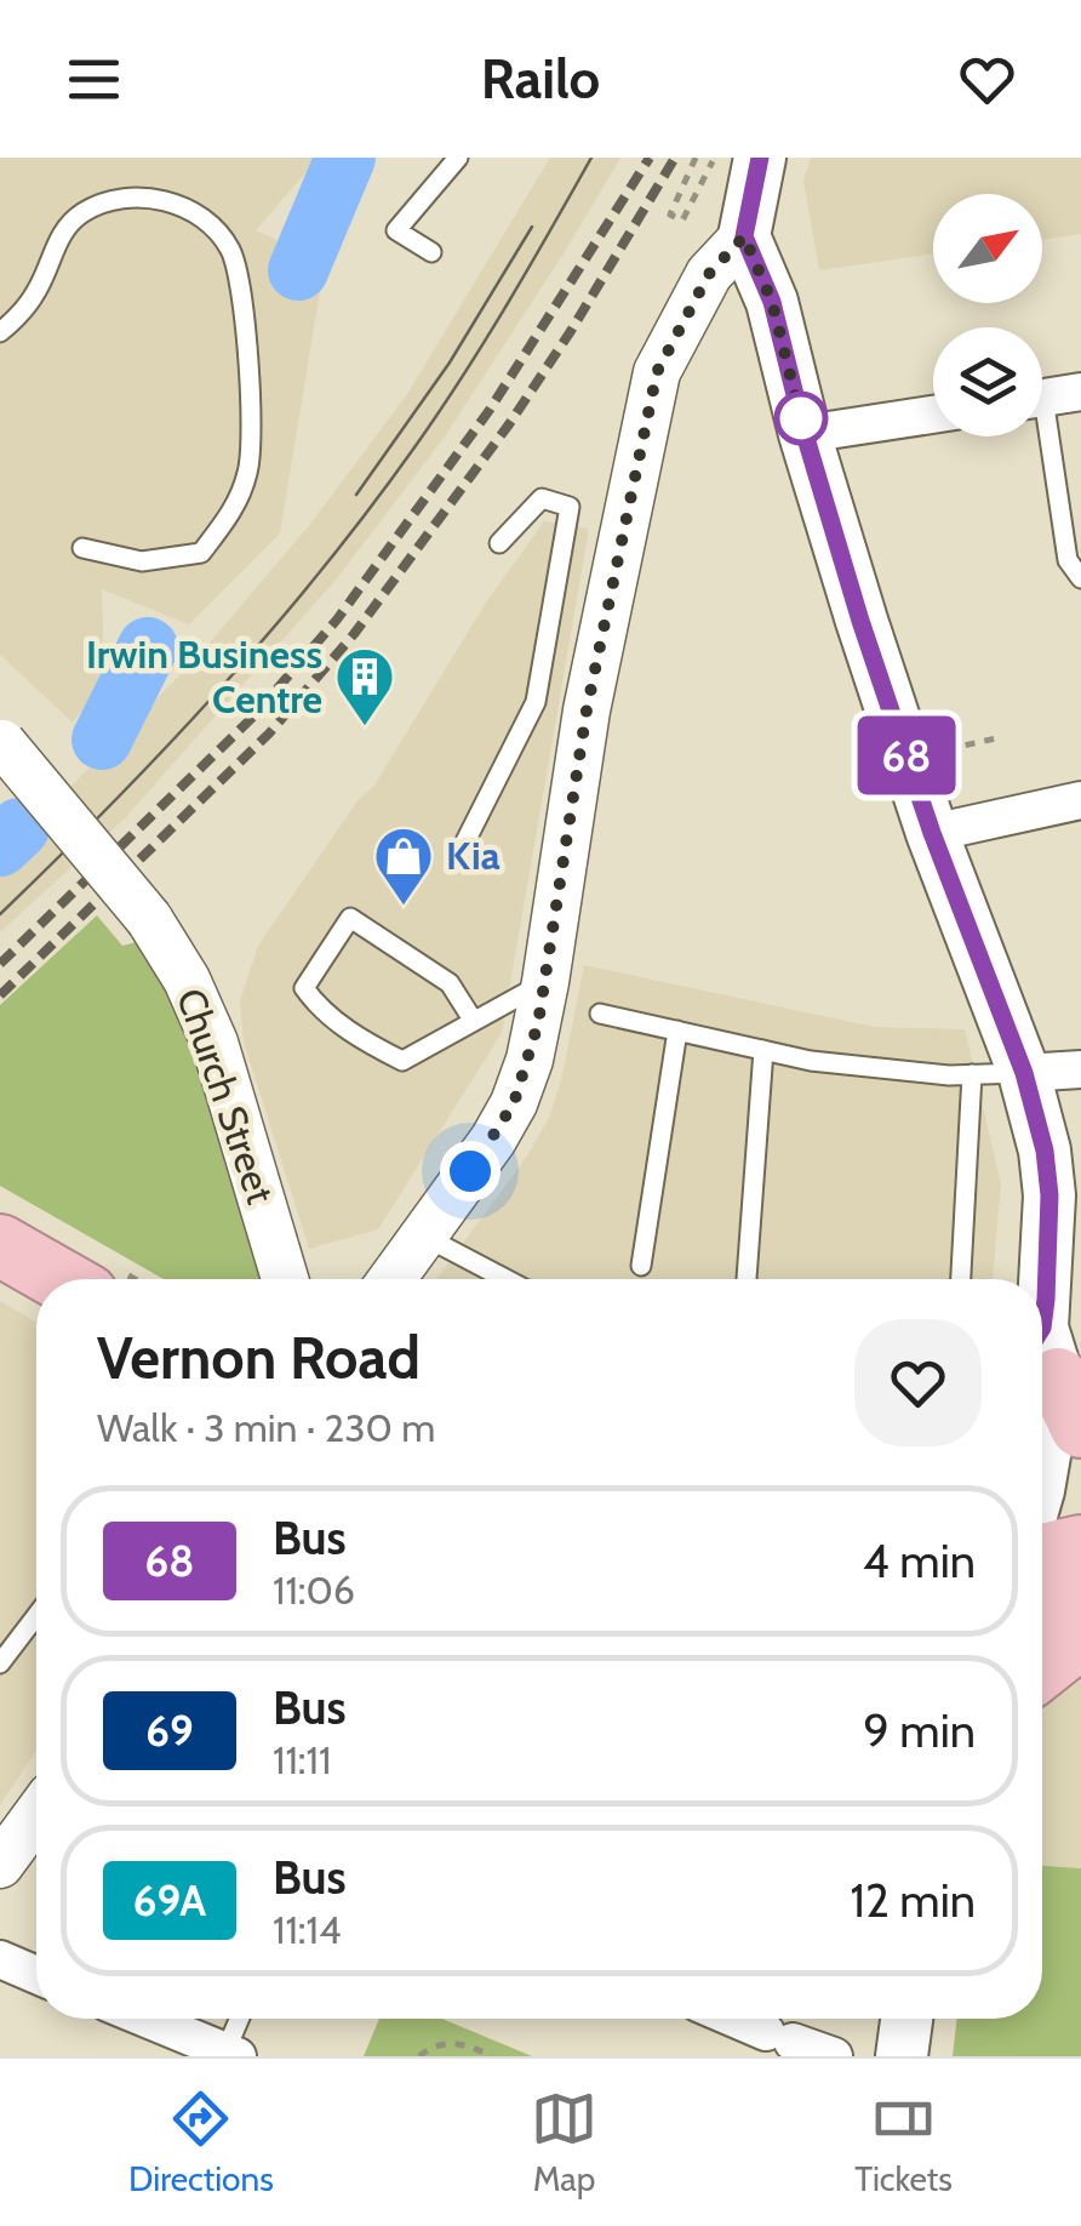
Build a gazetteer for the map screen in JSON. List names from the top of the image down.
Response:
{
  "streets": {
    "street": ["Church Street"]
  },
  "places": {
    "building": ["Irwin Business Centre"],
    "shop": ["Kia"]
  },
  "lines": ["bus line 68"],
  "north": "top right",
  "page": {
    "header": "Railo",
    "on_map": "68",
    "heading": ["Vernon Road", "Walk · 3 min · 230 m"],
    "list": [
      {
        "mark": "68",
        "name": "Bus",
        "note": "11:06",
        "value": "4 min"
      },
      {
        "mark": "69",
        "name": "Bus",
        "note": "11:11",
        "value": "9 min"
      },
      {
        "mark": "69A",
        "name": "Bus",
        "note": "11:14",
        "value": "12 min"
      }
    ],
    "tabs": ["Directions", "Map", "Tickets"]
  }
}
